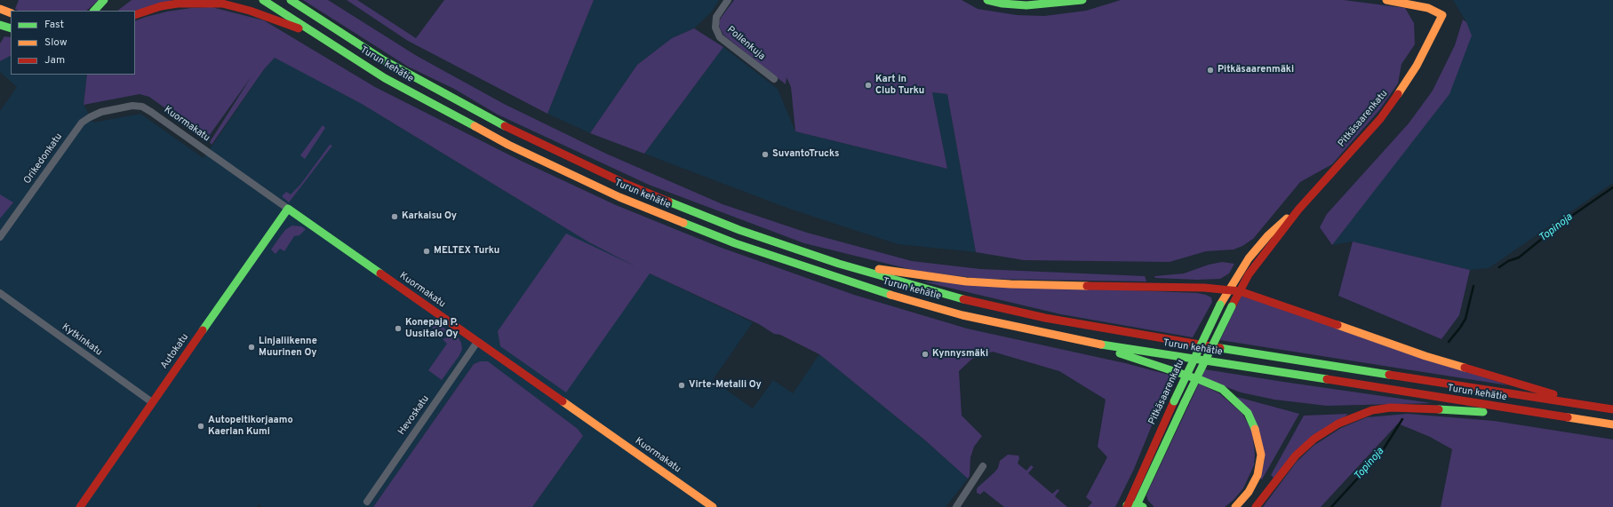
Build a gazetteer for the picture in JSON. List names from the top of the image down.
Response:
{
  "streets": {
    "main road": [
      "Turun kehätie",
      "Pitkäsaarenkatu",
      "Kuormakatu",
      "Autokatu"
    ],
    "street": [
      "Pollenkuja",
      "Orikedonkatu",
      "Kytkinkatu",
      "Hevoskatu"
    ]
  },
  "crossings": [
    ["Kuormakatu", "Orikedonkatu"],
    ["Kuormakatu", "Autokatu"],
    ["Kuormakatu", "Hevoskatu"],
    ["Kytkinkatu", "Autokatu"]
  ],
  "water": ["Topinoja"],
  "places": [
    "Pitkäsaarenmäki",
    "Kart in Club Turku",
    "SuvantoTrucks",
    "Karkaisu Oy",
    "MELTEX Turku",
    "Konepaja P. Uusitalo Oy",
    "Linjaliikenne Muurinen Oy",
    "Kynnysmäki",
    "Virte-Metalli Oy",
    "Autopeltikorjaamo Kaerlan Kumi"
  ],
  "legend": ["Fast", "Slow", "Jam"]
}
